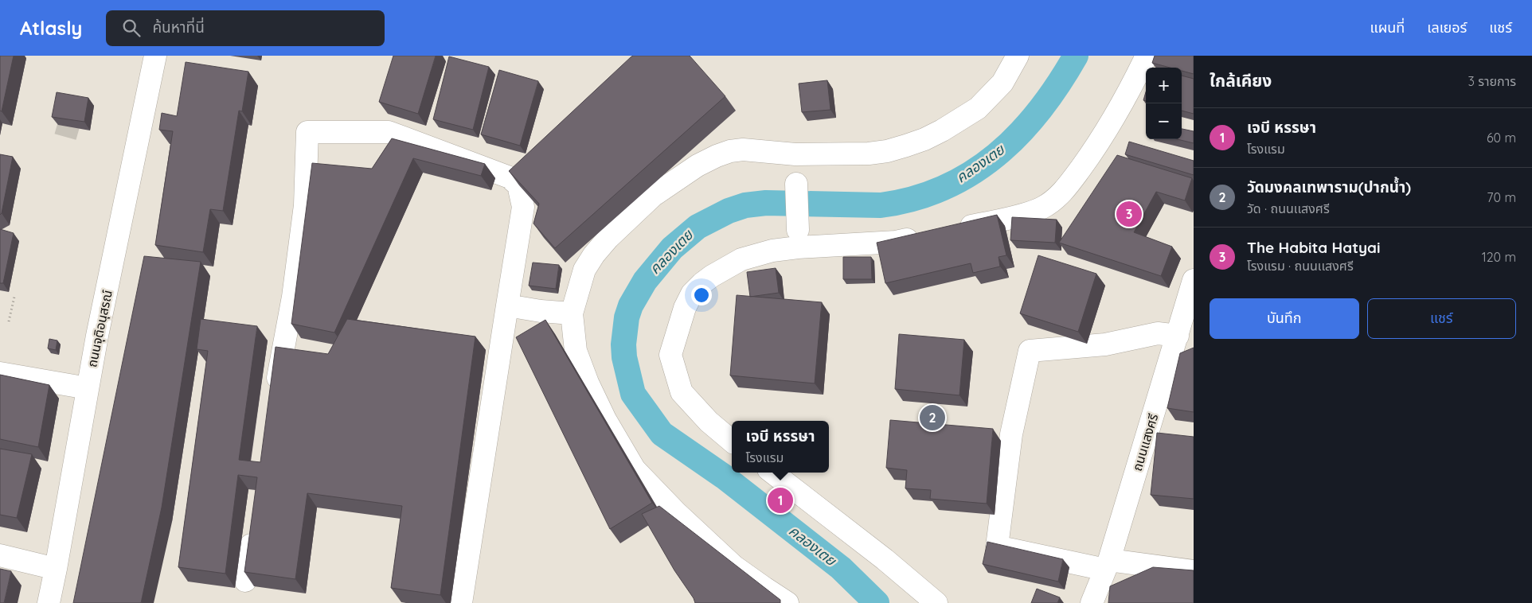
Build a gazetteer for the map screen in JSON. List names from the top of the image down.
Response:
{
  "streets": {
    "street": ["ถนนจุติอนุสรณ์", "ถนนเเสงศรี"]
  },
  "water": ["คลองเตย"],
  "page": {
    "header": "Atlasly",
    "search": "ค้นหาที่นี่",
    "nav": ["แผนที่", "เลเยอร์", "แชร์"],
    "heading": ["ใกล้เคียง", "3 รายการ"],
    "map_buttons": ["+", "−"],
    "list": [
      {
        "mark": "1",
        "name": "เจบี หรรษา",
        "note": "โรงแรม",
        "value": "60 m"
      },
      {
        "mark": "2",
        "name": "วัดมงคลเทพาราม(ปากน้ำ)",
        "note": "วัด · ถนนเเสงศรี",
        "value": "70 m"
      },
      {
        "mark": "3",
        "name": "The Habita Hatyai",
        "note": "โรงแรม · ถนนเเสงศรี",
        "value": "120 m"
      }
    ],
    "pins": ["3", "2", "1"],
    "buttons": ["บันทึก", "แชร์"],
    "popup": ["เจบี หรรษา", "โรงแรม"]
  }
}
